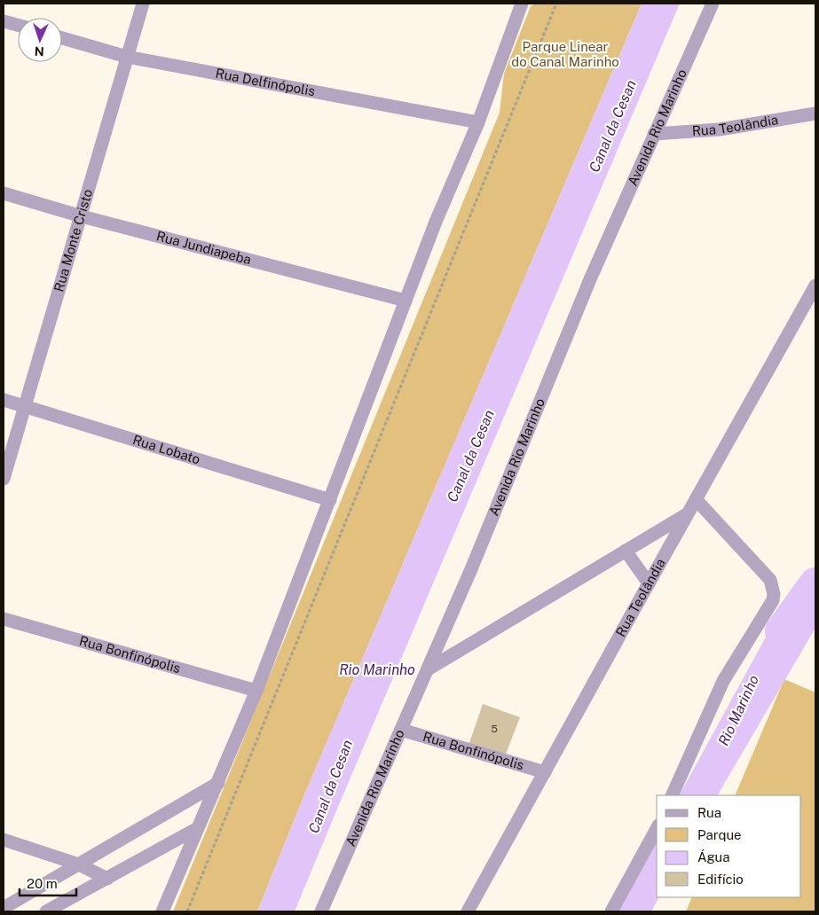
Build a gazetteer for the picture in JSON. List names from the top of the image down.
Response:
{
  "streets": {
    "street": [
      "Rua Delfinópolis",
      "Rua Teolândia",
      "Avenida Rio Marinho",
      "Rua Monte Cristo",
      "Rua Jundiapeba",
      "Rua Lobato",
      "Rua Bonfinópolis"
    ]
  },
  "crossings": [
    ["Rua Delfinópolis", "Rua Monte Cristo"],
    ["Rua Teolândia", "Avenida Rio Marinho"],
    ["Rua Teolândia", "Rua Bonfinópolis"],
    ["Avenida Rio Marinho", "Rua Bonfinópolis"],
    ["Rua Monte Cristo", "Rua Jundiapeba"],
    ["Rua Monte Cristo", "Rua Lobato"]
  ],
  "water": ["Canal da Cesan", "Rio Marinho"],
  "parks": ["Parque Linear do Canal Marinho"],
  "house_numbers": ["5"],
  "legend": [
    "Rua",
    "Parque",
    "Água",
    "Edifício"
  ],
  "scale_bar": "20 m",
  "north": "bottom"
}
